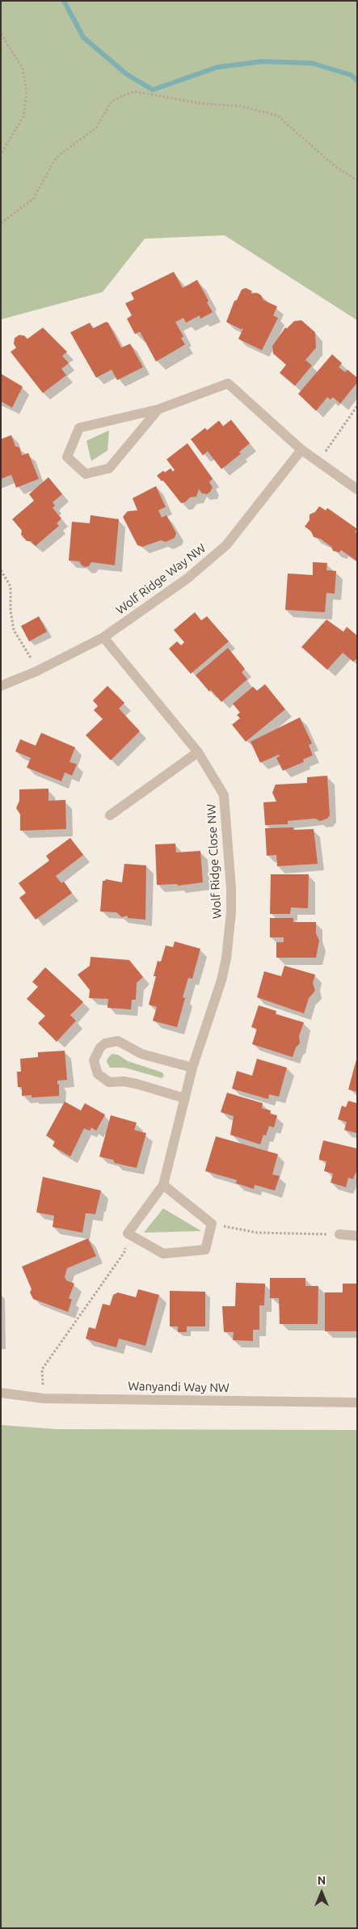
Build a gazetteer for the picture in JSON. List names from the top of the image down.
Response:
{
  "streets": {
    "street": ["Wolf Ridge Way NW", "Wolf Ridge Close NW", "Wanyandi Way NW"]
  },
  "crossings": [
    ["Wolf Ridge Way NW", "Wolf Ridge Close NW"]
  ],
  "north": "top"
}
